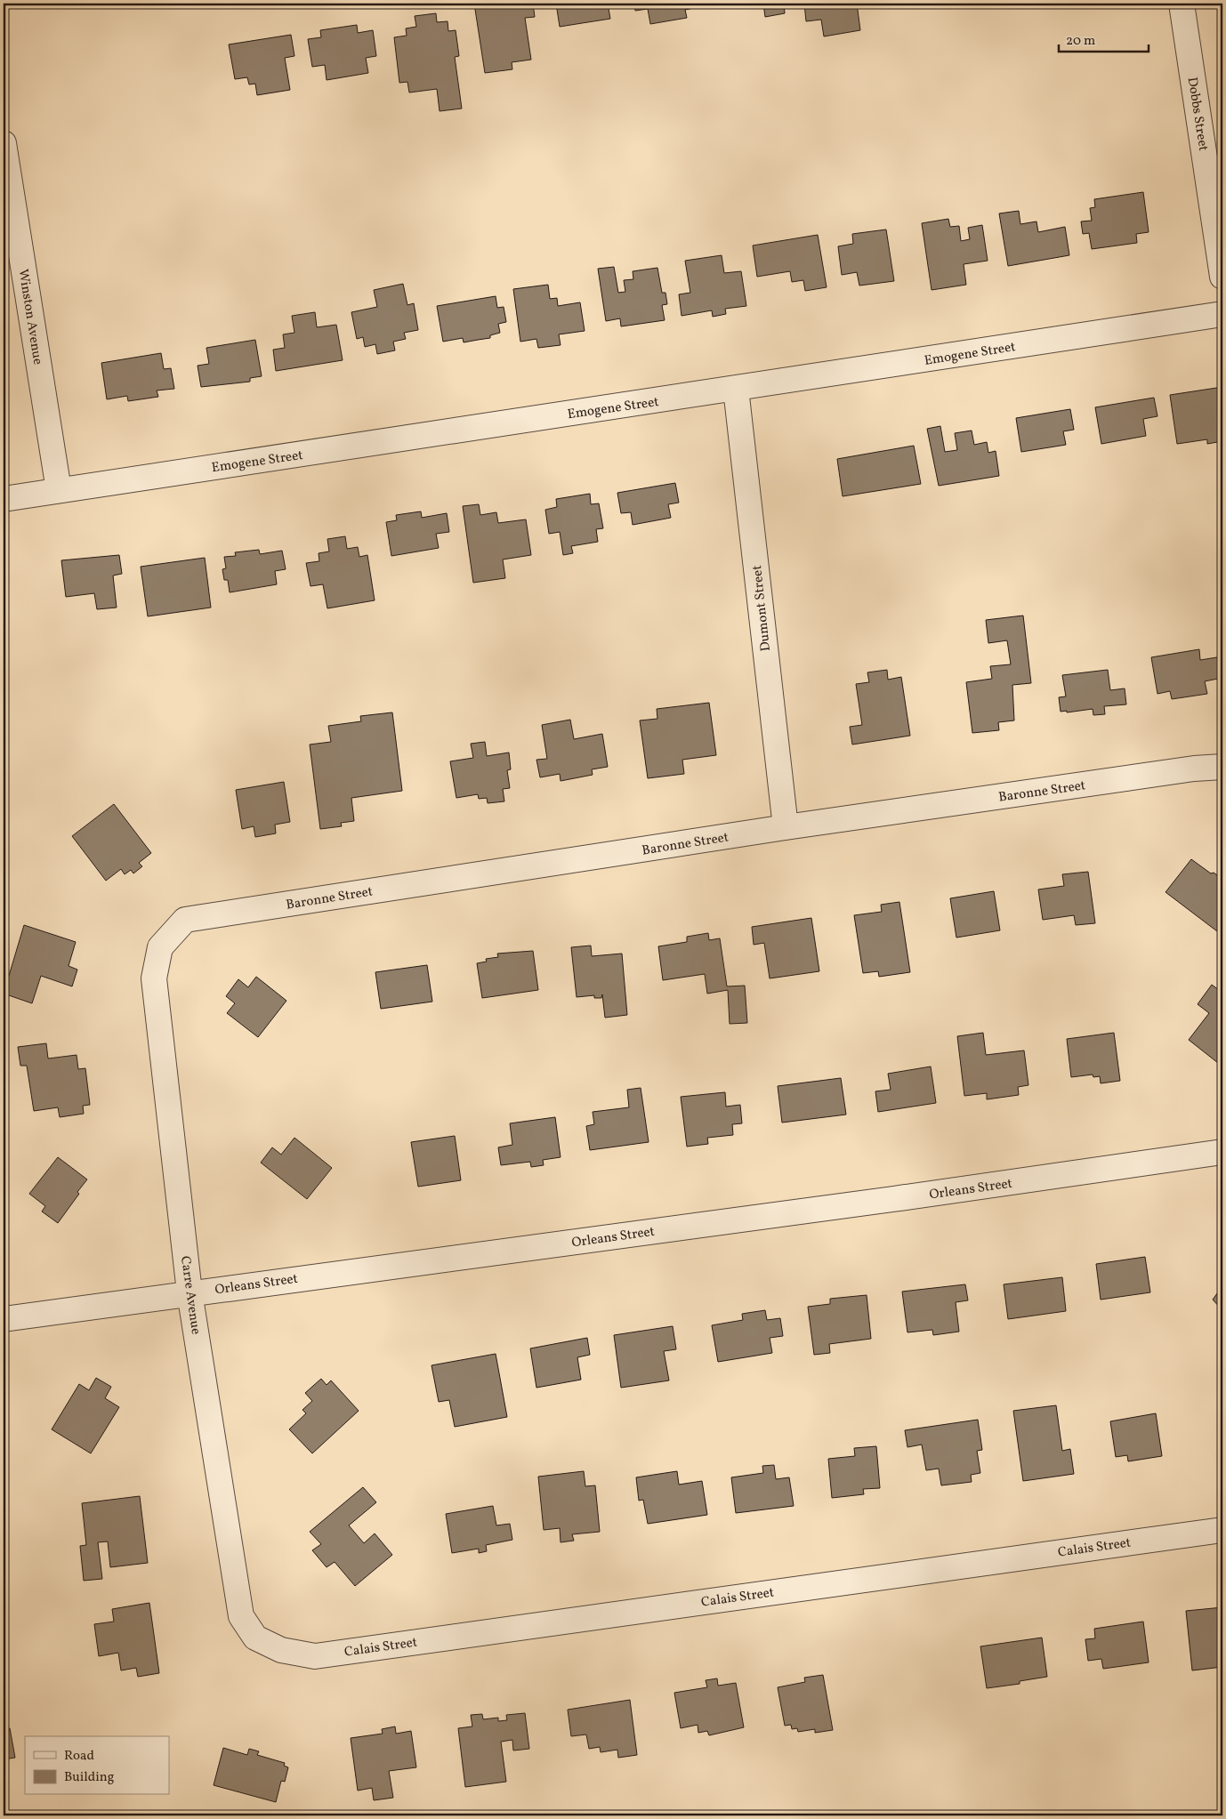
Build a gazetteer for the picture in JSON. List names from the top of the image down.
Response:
{
  "streets": {
    "street": [
      "Dobbs Street",
      "Winston Avenue",
      "Emogene Street",
      "Dumont Street",
      "Baronne Street",
      "Orleans Street",
      "Carre Avenue",
      "Calais Street"
    ]
  },
  "crossings": [
    ["Winston Avenue", "Emogene Street"],
    ["Emogene Street", "Dumont Street"],
    ["Dumont Street", "Baronne Street"],
    ["Baronne Street", "Carre Avenue"],
    ["Orleans Street", "Carre Avenue"],
    ["Carre Avenue", "Calais Street"]
  ],
  "legend": ["Road", "Building"],
  "scale_bar": "20 m"
}
